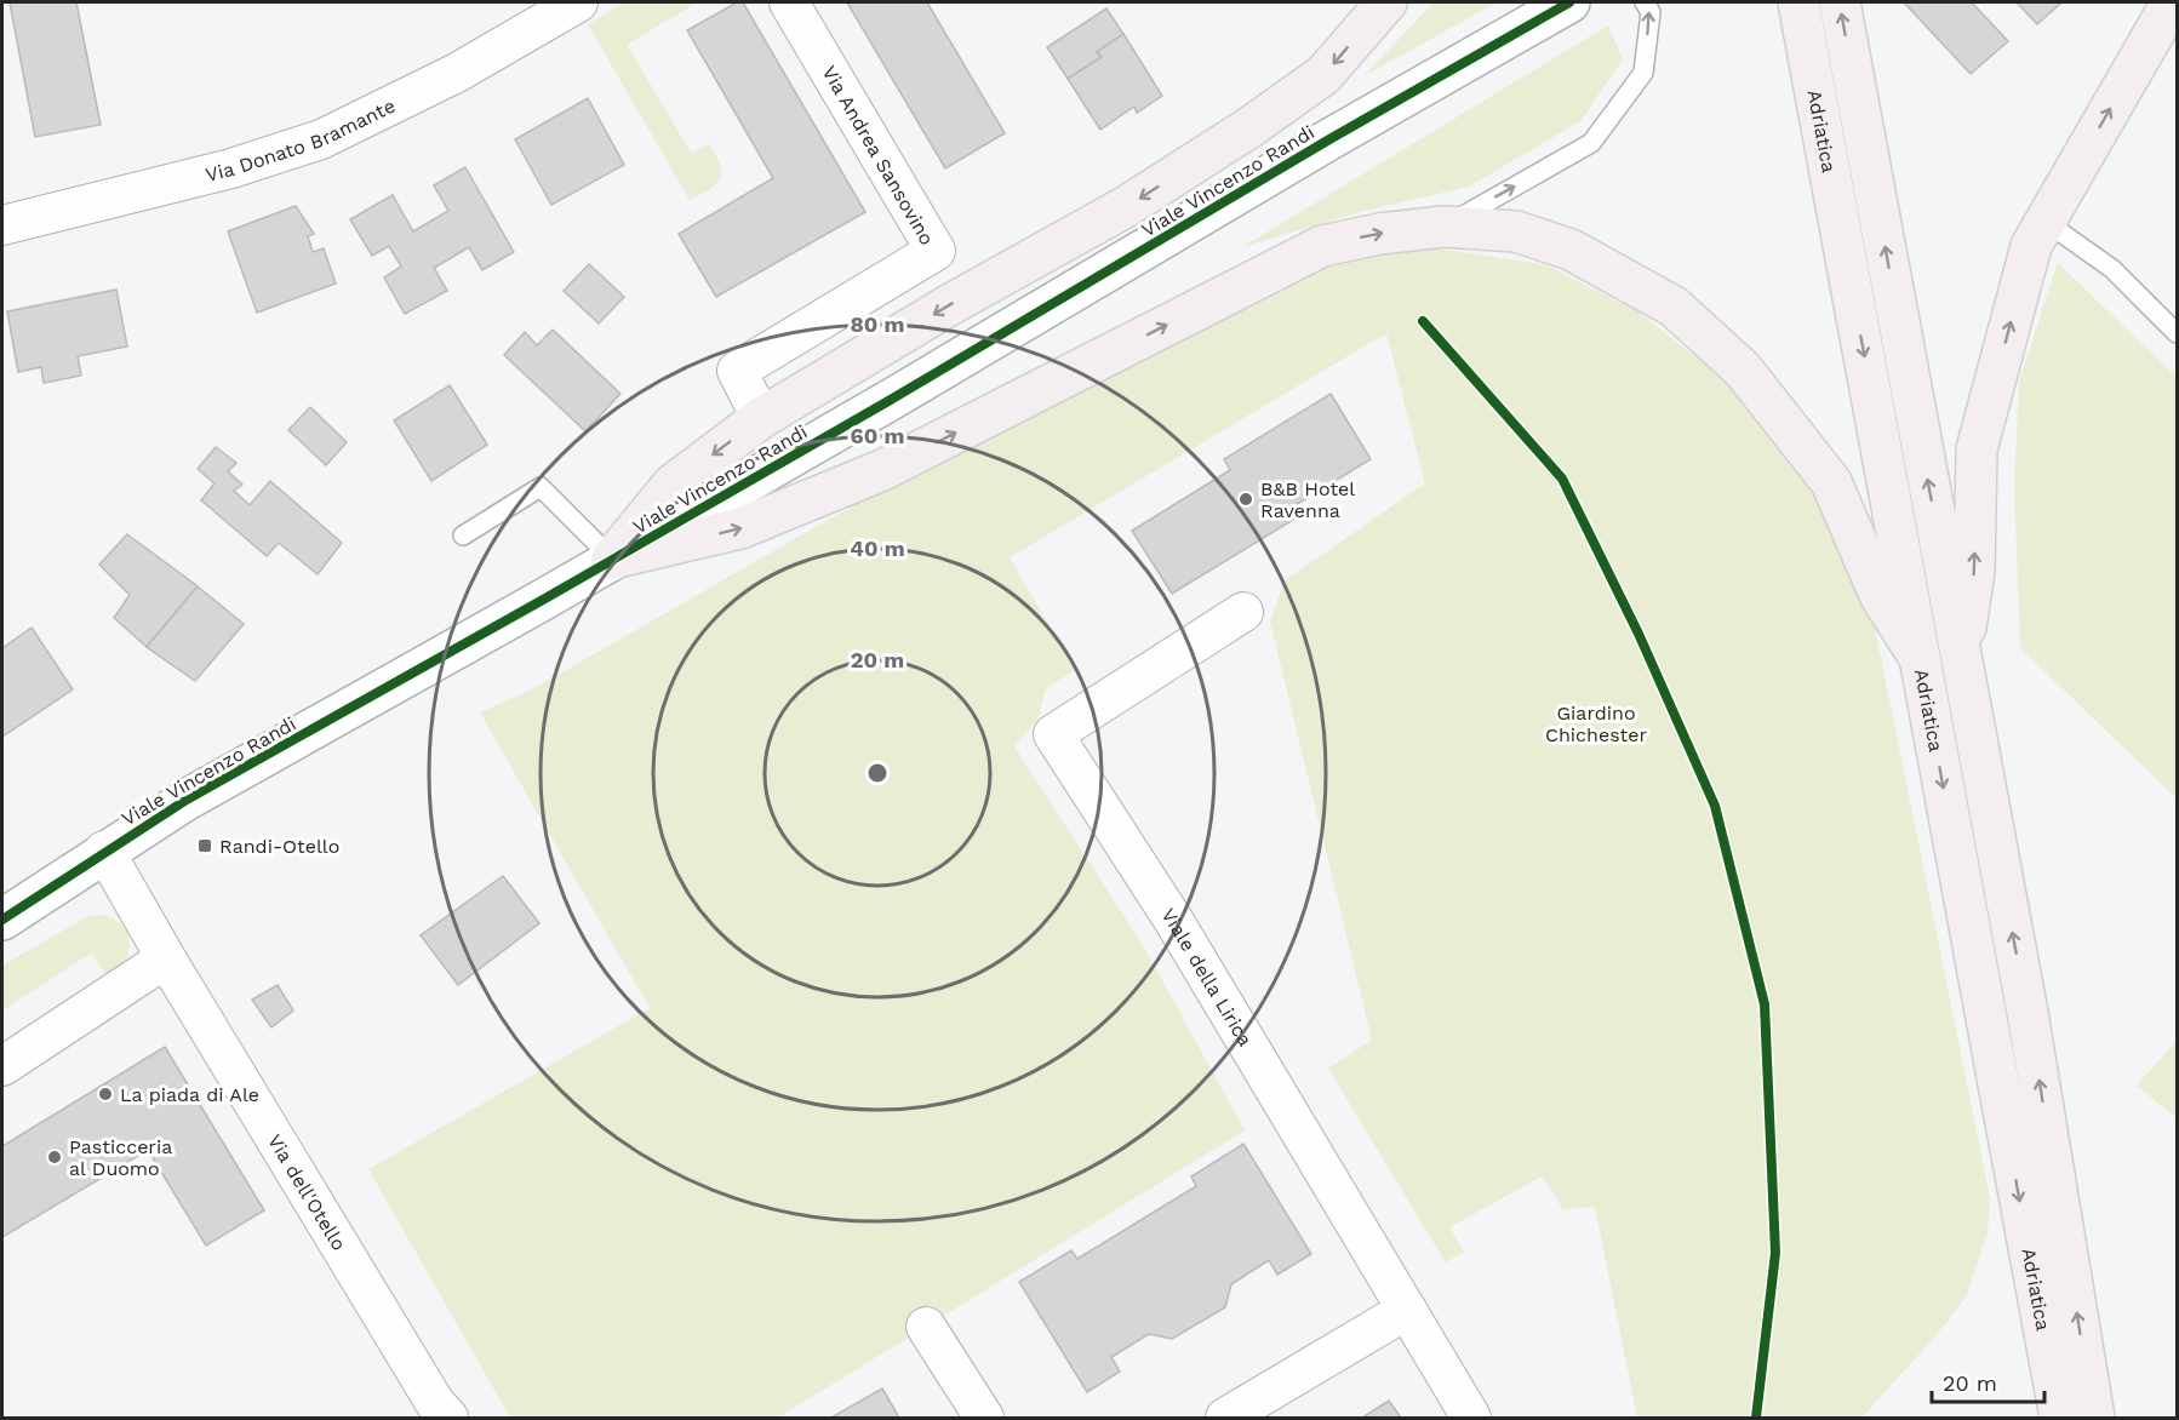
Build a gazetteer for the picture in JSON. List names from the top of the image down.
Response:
{
  "streets": {
    "highway": ["Adriatica"],
    "street": [
      "Via Donato Bramante",
      "Via Andrea Sansovino",
      "Viale Vincenzo Randi",
      "Viale della Lirica",
      "Via dell'Otello"
    ]
  },
  "crossings": [
    ["Viale Vincenzo Randi", "Via dell'Otello"]
  ],
  "parks": ["Giardino Chichester"],
  "places": {
    "other": ["B&B Hotel Ravenna", "La piada di Ale", "Pasticceria al Duomo"],
    "transit": ["Randi-Otello"]
  },
  "scale_bar": "20 m",
  "rings": [
    "80 m",
    "60 m",
    "40 m",
    "20 m"
  ]
}
